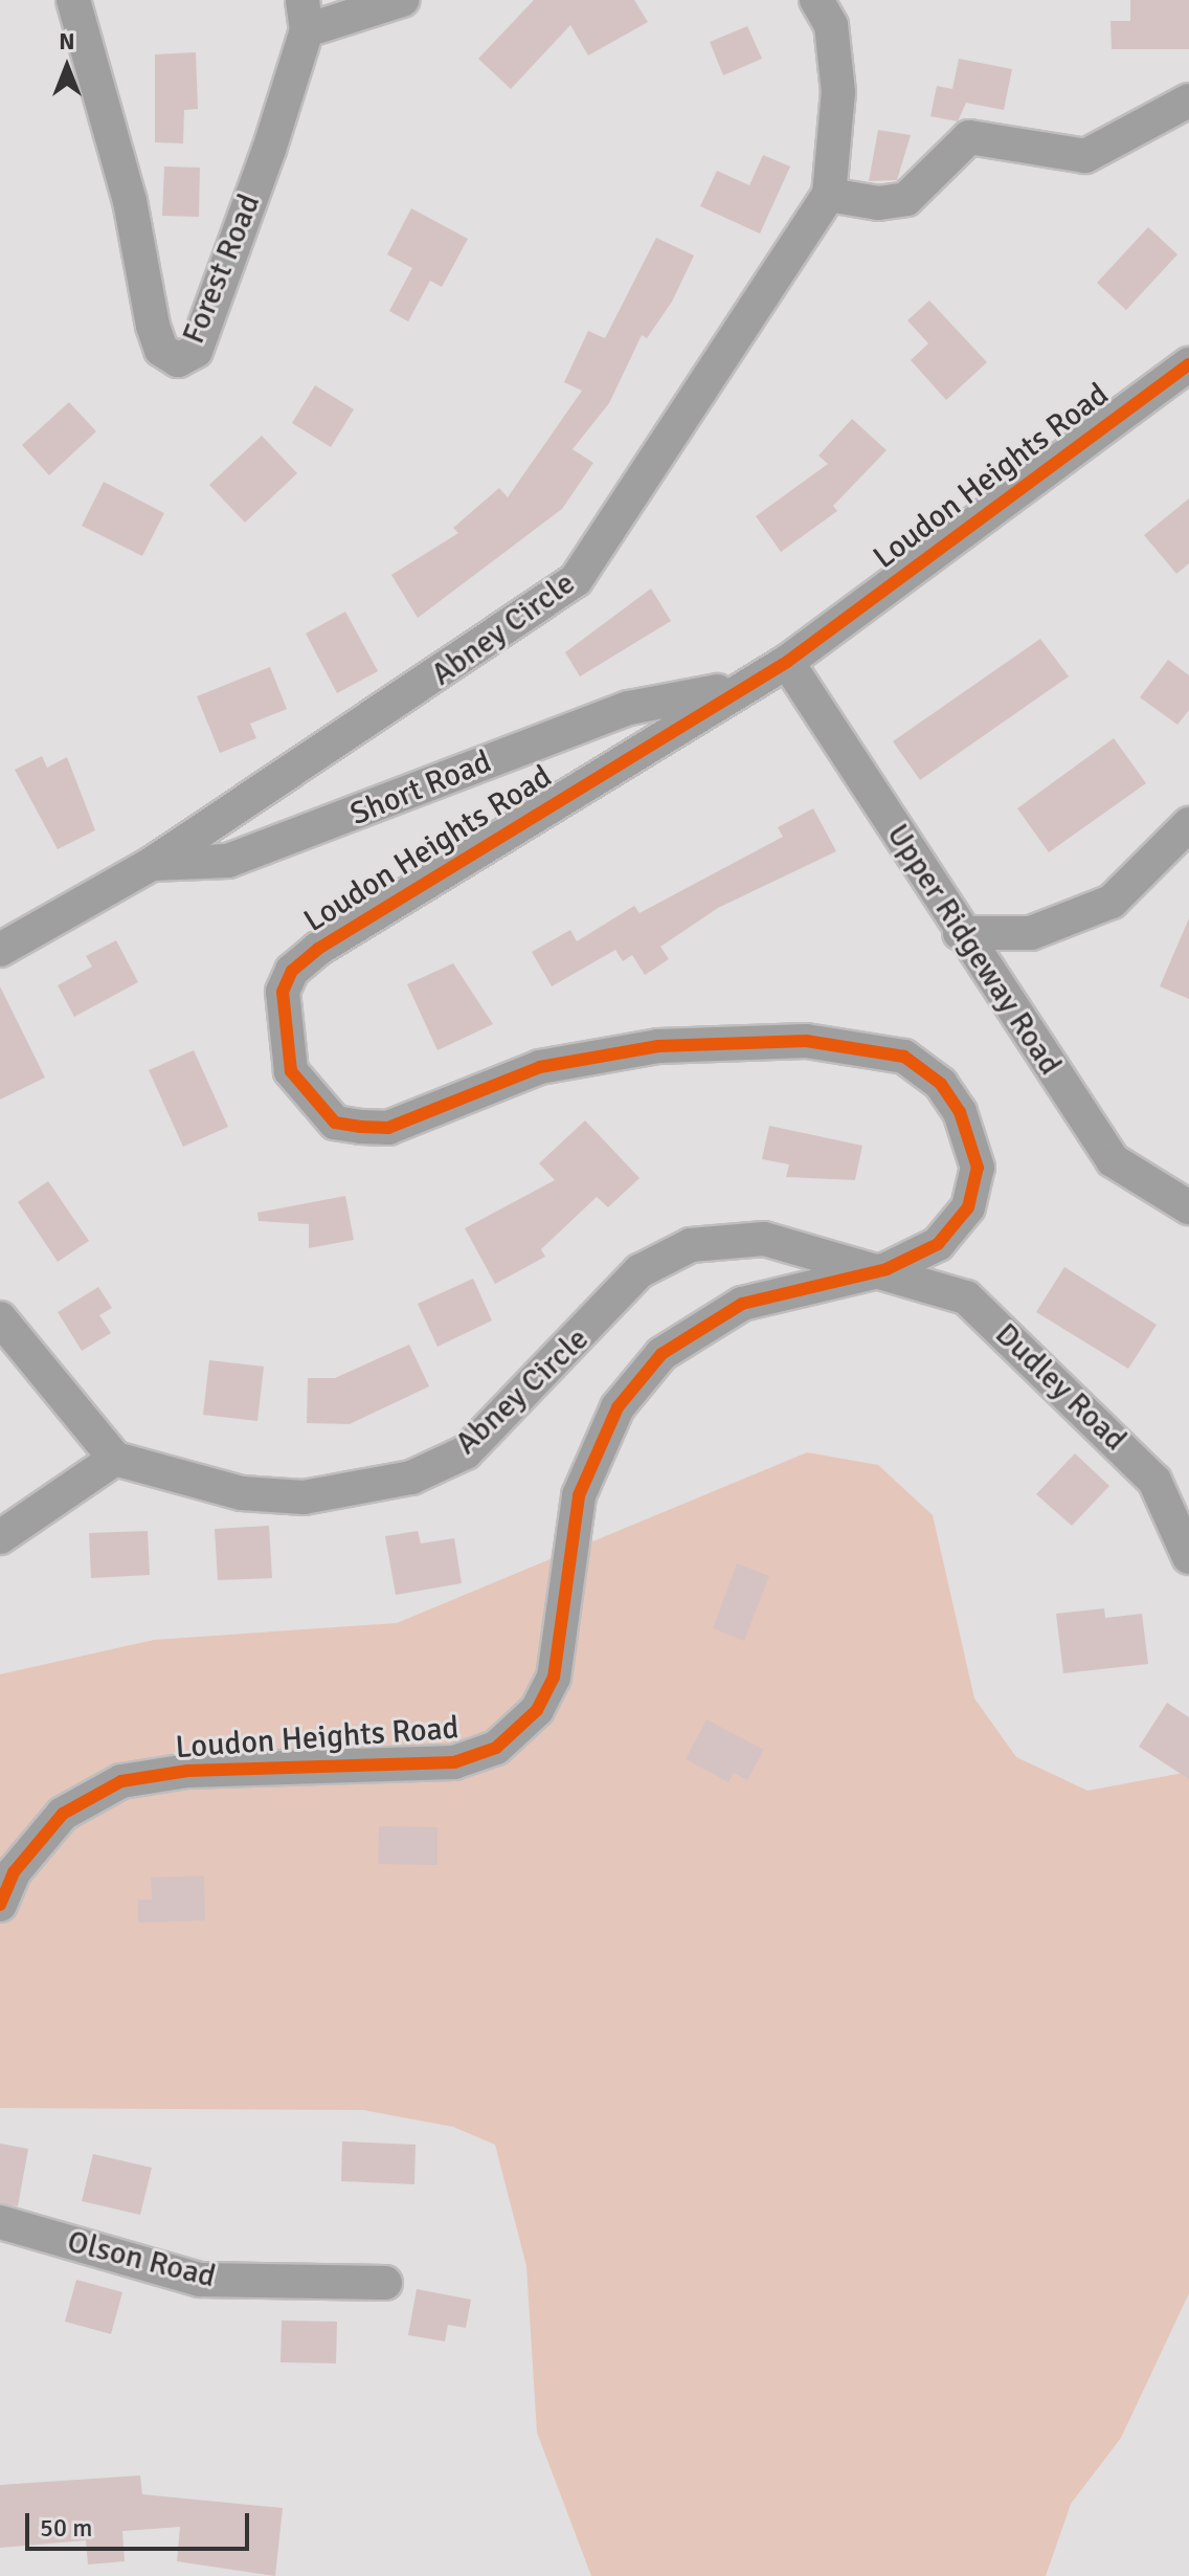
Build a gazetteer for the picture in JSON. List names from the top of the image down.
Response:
{
  "streets": {
    "street": [
      "Forest Road",
      "Loudon Heights Road",
      "Abney Circle",
      "Short Road",
      "Upper Ridgeway Road",
      "Dudley Road",
      "Olson Road"
    ]
  },
  "crossings": [
    ["Loudon Heights Road", "Abney Circle"],
    ["Loudon Heights Road", "Short Road"],
    ["Loudon Heights Road", "Upper Ridgeway Road"],
    ["Loudon Heights Road", "Dudley Road"],
    ["Abney Circle", "Short Road"],
    ["Abney Circle", "Dudley Road"]
  ],
  "scale_bar": "50 m",
  "north": "top"
}
